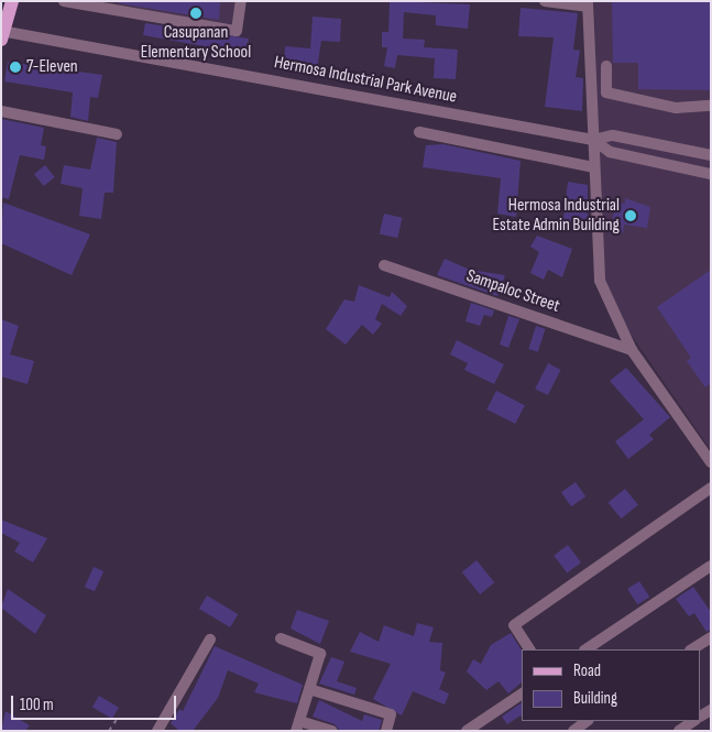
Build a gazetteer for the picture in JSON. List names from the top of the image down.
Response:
{
  "streets": {
    "street": ["Hermosa Industrial Park Avenue", "Sampaloc Street"]
  },
  "places": ["Casupanan Elementary School", "7-Eleven", "Hermosa Industrial Estate Admin Building"],
  "legend": ["Road", "Building"],
  "scale_bar": "100 m"
}
